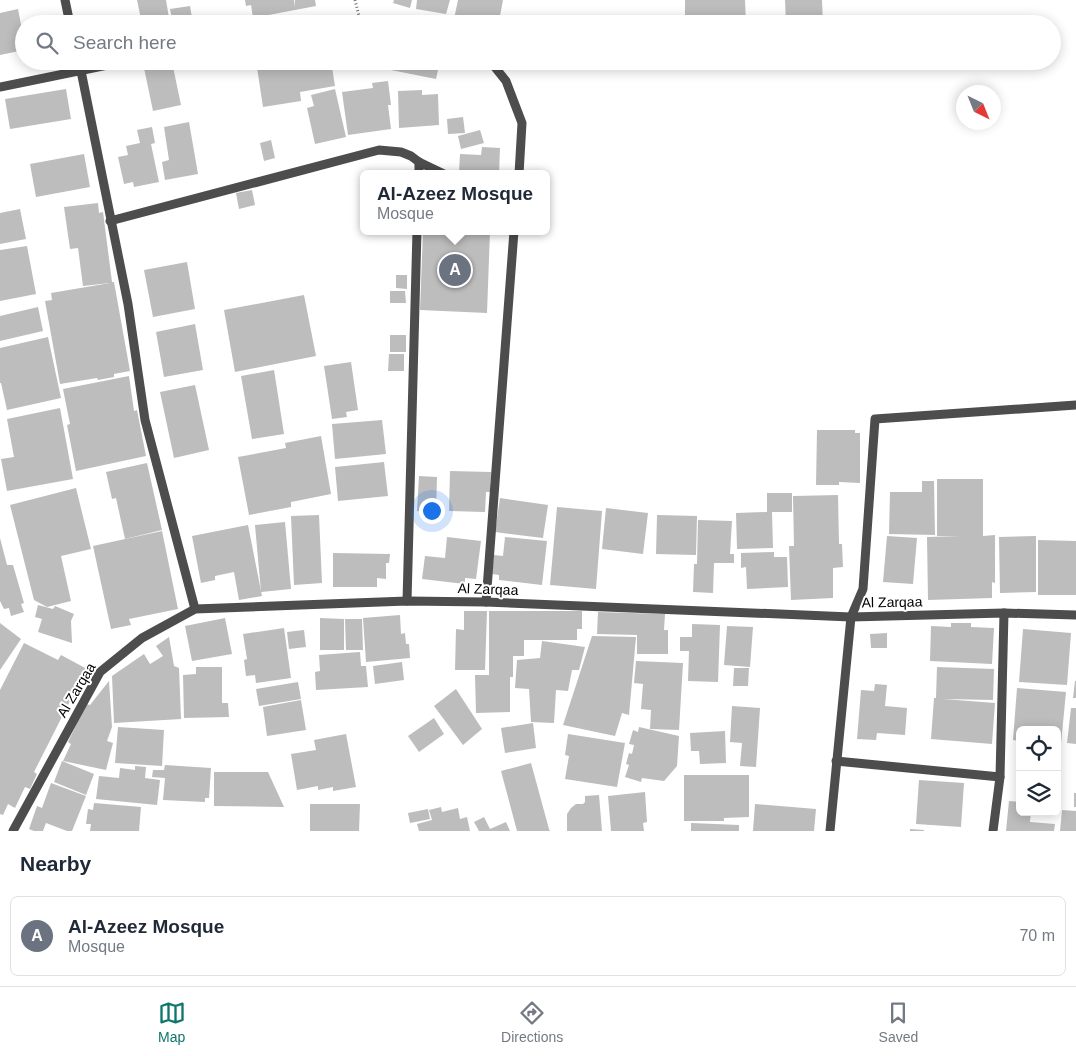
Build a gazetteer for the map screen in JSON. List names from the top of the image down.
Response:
{
  "streets": {
    "street": ["Al Zarqaa"]
  },
  "north": "bottom right",
  "page": {
    "search": "Search here",
    "popup": ["Al-Azeez Mosque", "Mosque"],
    "pins": "A",
    "heading": "Nearby",
    "list": [
      {
        "mark": "A",
        "name": "Al-Azeez Mosque",
        "note": "Mosque",
        "value": "70 m"
      }
    ],
    "nav": ["Map", "Directions", "Saved"]
  }
}
